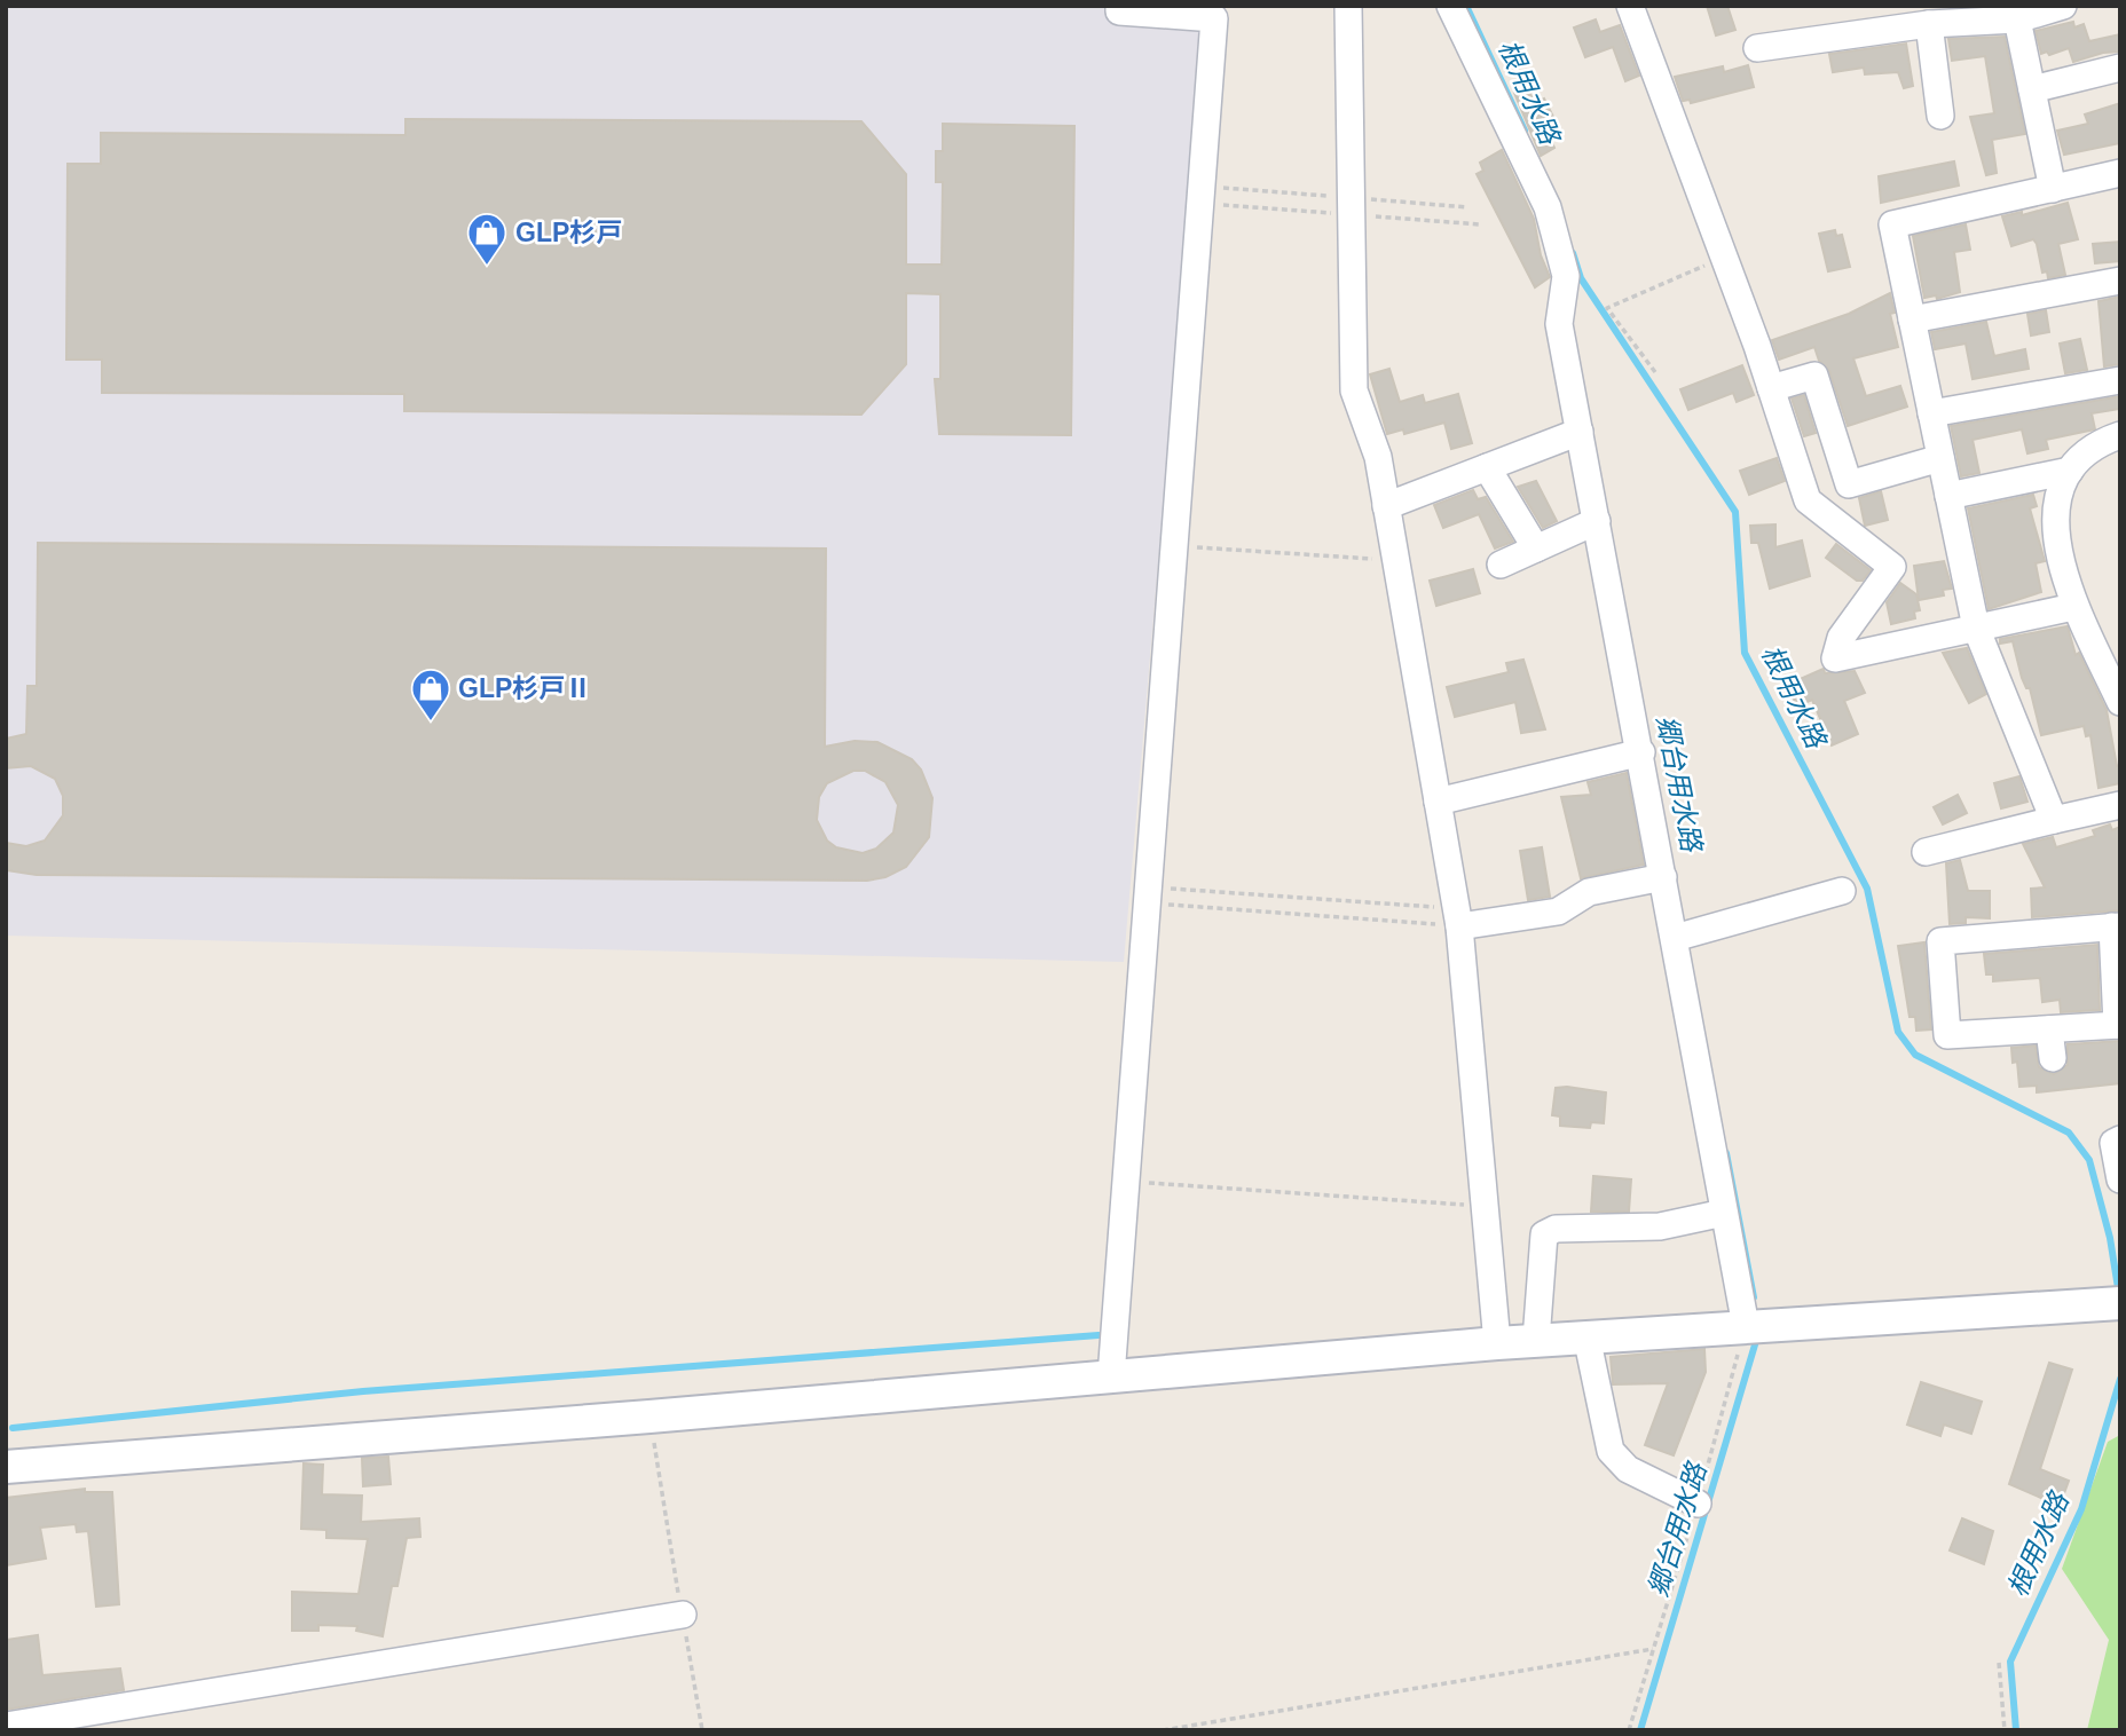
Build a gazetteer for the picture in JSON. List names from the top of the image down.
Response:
{
  "water": ["根用水路", "郷台用水路"],
  "places": {
    "shop": ["GLP杉戸", "GLP杉戸Ⅱ"]
  }
}
